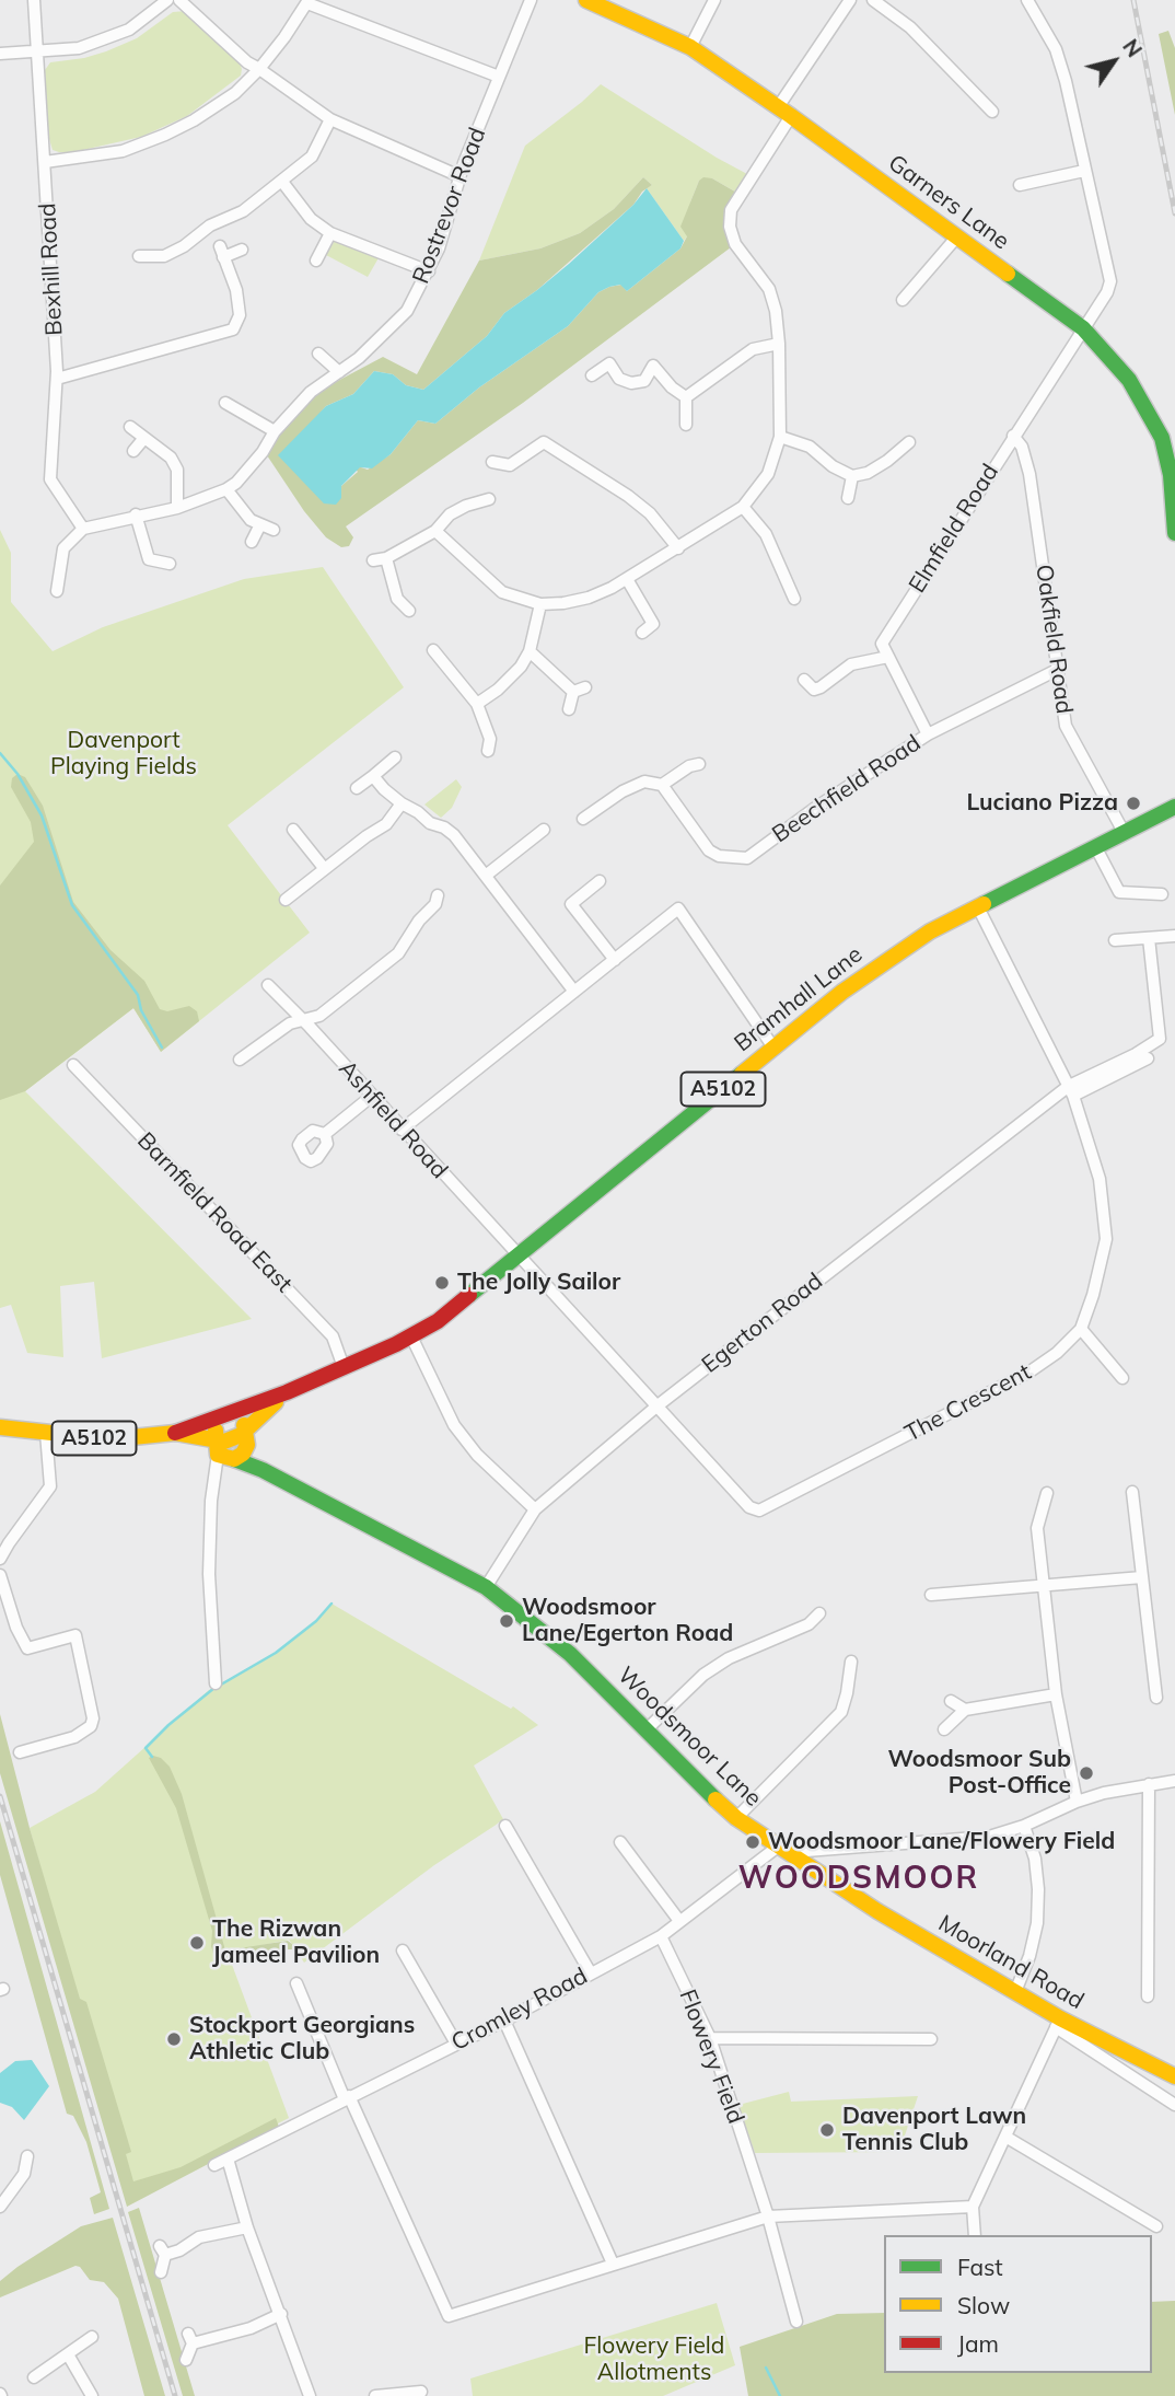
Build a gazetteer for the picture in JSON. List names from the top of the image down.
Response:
{
  "streets": {
    "street": [
      "Garners Lane",
      "Rostrevor Road",
      "Bexhill Road",
      "Elmfield Road",
      "Oakfield Road",
      "Beechfield Road",
      "Bramhall Lane",
      "A5102",
      "Ashfield Road",
      "Barnfield Road East",
      "Egerton Road",
      "The Crescent",
      "Woodsmoor Lane",
      "Moorland Road",
      "Cromley Road",
      "Flowery Field"
    ]
  },
  "crossings": [
    ["Garners Lane", "Elmfield Road"],
    ["Rostrevor Road", "Bexhill Road"],
    ["Elmfield Road", "Oakfield Road"],
    ["Oakfield Road", "Beechfield Road"],
    ["Oakfield Road", "Bramhall Lane"],
    ["Bramhall Lane", "Ashfield Road"],
    ["Bramhall Lane", "Barnfield Road East"],
    ["Bramhall Lane", "The Crescent"],
    ["Bramhall Lane", "Woodsmoor Lane"],
    ["Ashfield Road", "The Crescent"],
    ["Egerton Road", "The Crescent"],
    ["Egerton Road", "Woodsmoor Lane"],
    ["Woodsmoor Lane", "Moorland Road"],
    ["Cromley Road", "Flowery Field"]
  ],
  "districts": ["WOODSMOOR"],
  "parks": ["Davenport Playing Fields", "Flowery Field Allotments"],
  "places": [
    "Luciano Pizza",
    "The Jolly Sailor",
    "Woodsmoor Lane/Egerton Road",
    "Woodsmoor Sub Post-Office",
    "Woodsmoor Lane/Flowery Field",
    "The Rizwan Jameel Pavilion",
    "Stockport Georgians Athletic Club",
    "Davenport Lawn Tennis Club"
  ],
  "legend": ["Fast", "Slow", "Jam"],
  "north": "top right"
}
